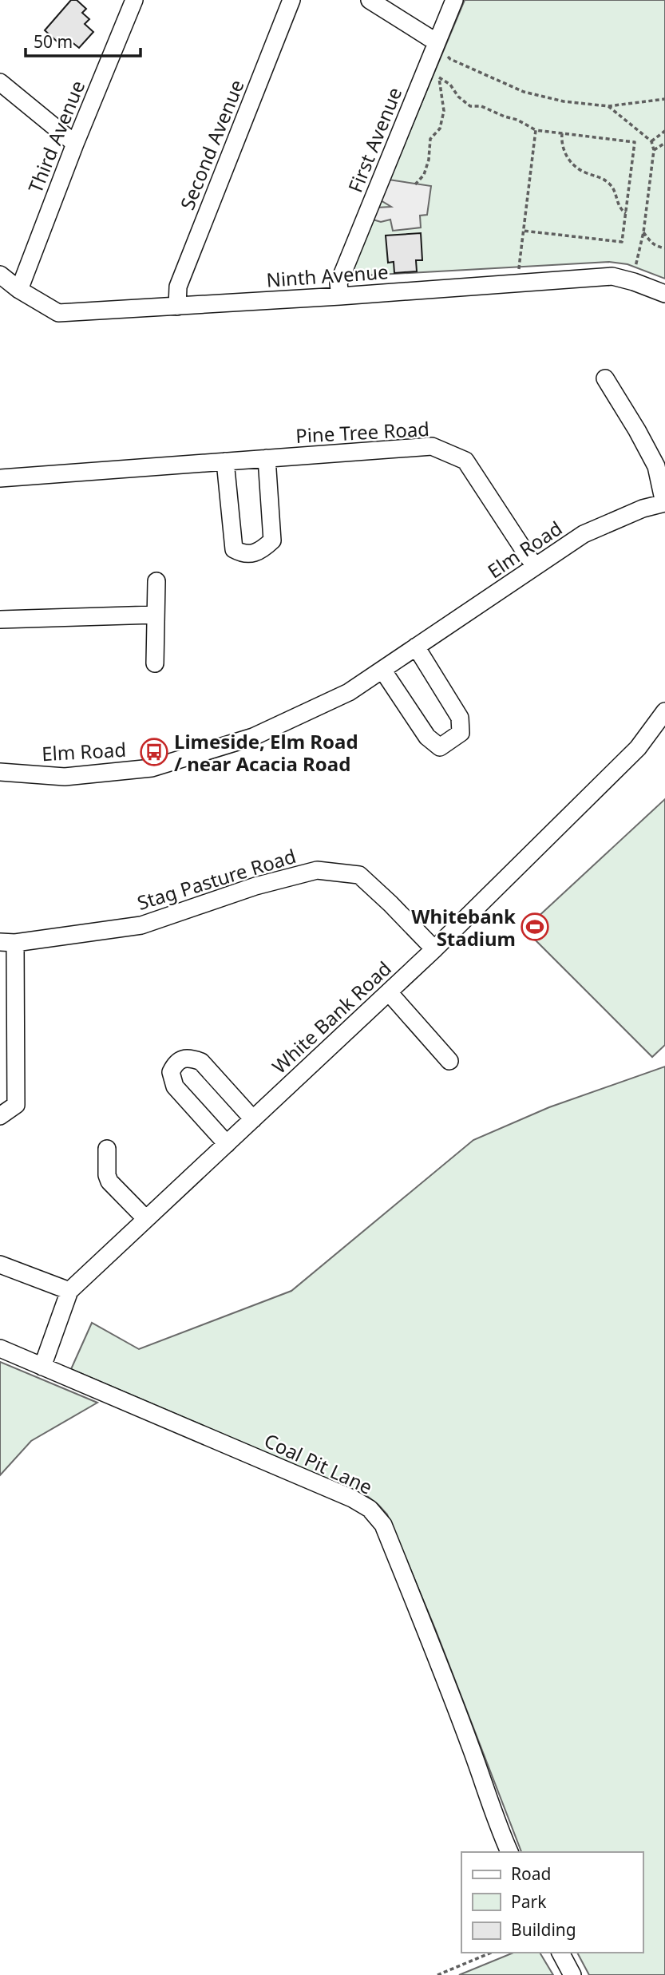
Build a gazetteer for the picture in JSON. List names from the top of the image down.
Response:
{
  "streets": {
    "street": [
      "Third Avenue",
      "First Avenue",
      "Second Avenue",
      "Ninth Avenue",
      "Pine Tree Road",
      "Elm Road",
      "Stag Pasture Road",
      "White Bank Road",
      "Coal Pit Lane"
    ]
  },
  "crossings": [
    ["Third Avenue", "Ninth Avenue"],
    ["First Avenue", "Ninth Avenue"],
    ["Second Avenue", "Ninth Avenue"],
    ["Pine Tree Road", "Elm Road"],
    ["Stag Pasture Road", "White Bank Road"]
  ],
  "places": {
    "bus stop": ["Limeside, Elm Road / near Acacia Road"],
    "sports": ["Whitebank Stadium"]
  },
  "legend": ["Road", "Park", "Building"],
  "scale_bar": "50 m"
}
